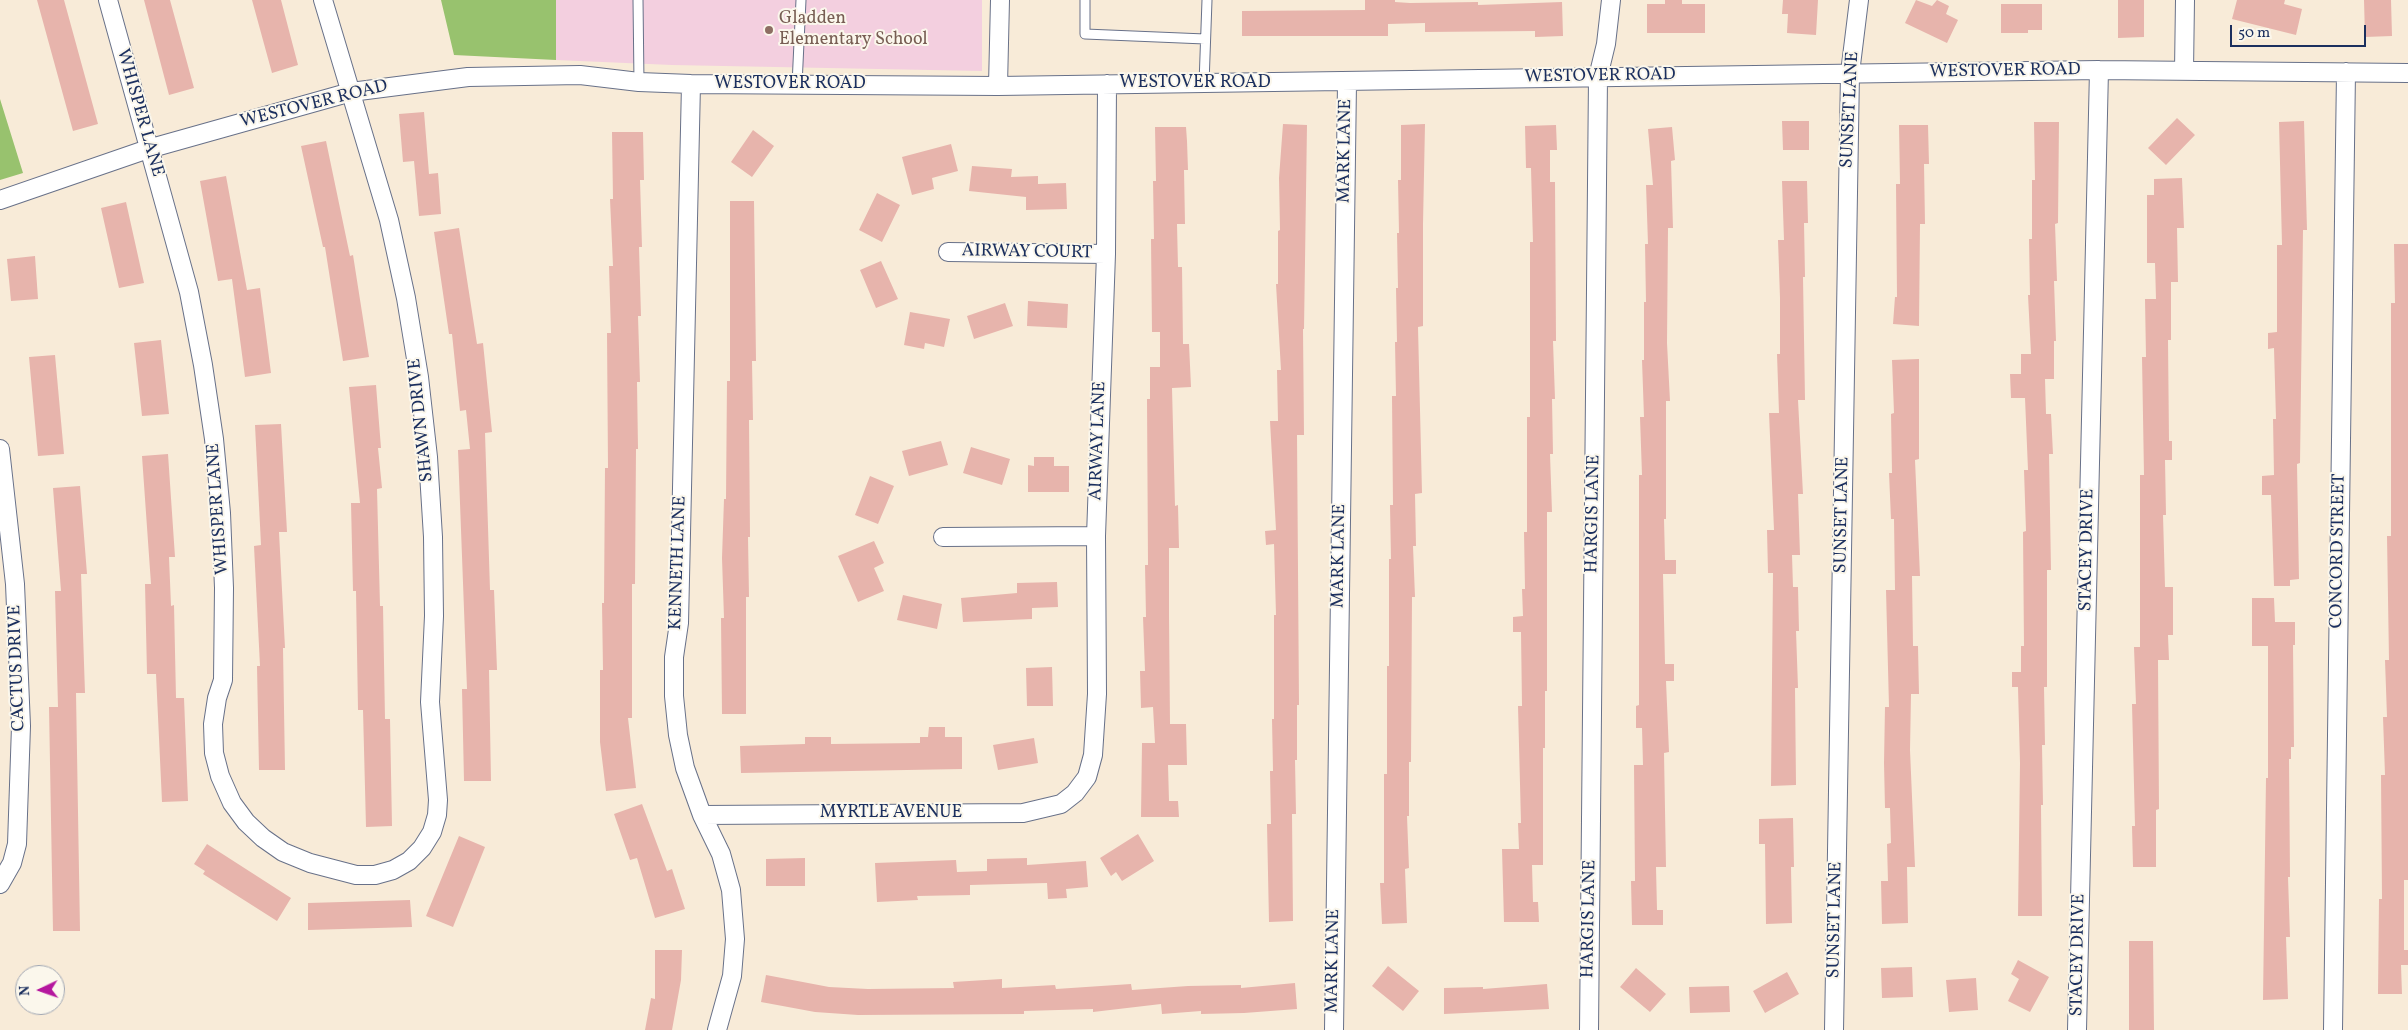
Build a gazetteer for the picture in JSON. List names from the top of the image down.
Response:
{
  "streets": {
    "street": [
      "WESTOVER ROAD",
      "SUNSET LANE",
      "WHISPER LANE",
      "MARK LANE",
      "AIRWAY COURT",
      "SHAWN DRIVE",
      "AIRWAY LANE",
      "HARGIS LANE",
      "STACEY DRIVE",
      "CONCORD STREET",
      "KENNETH LANE",
      "CACTUS DRIVE",
      "MYRTLE AVENUE"
    ]
  },
  "crossings": [
    ["WESTOVER ROAD", "SUNSET LANE"],
    ["WESTOVER ROAD", "WHISPER LANE"],
    ["WESTOVER ROAD", "MARK LANE"],
    ["WESTOVER ROAD", "SHAWN DRIVE"],
    ["WESTOVER ROAD", "AIRWAY LANE"],
    ["WESTOVER ROAD", "HARGIS LANE"],
    ["WESTOVER ROAD", "STACEY DRIVE"],
    ["WESTOVER ROAD", "CONCORD STREET"],
    ["WESTOVER ROAD", "KENNETH LANE"],
    ["WHISPER LANE", "SHAWN DRIVE"],
    ["AIRWAY COURT", "AIRWAY LANE"],
    ["AIRWAY LANE", "MYRTLE AVENUE"],
    ["KENNETH LANE", "MYRTLE AVENUE"]
  ],
  "places": ["Gladden Elementary School"],
  "scale_bar": "50 m",
  "north": "left"
}
